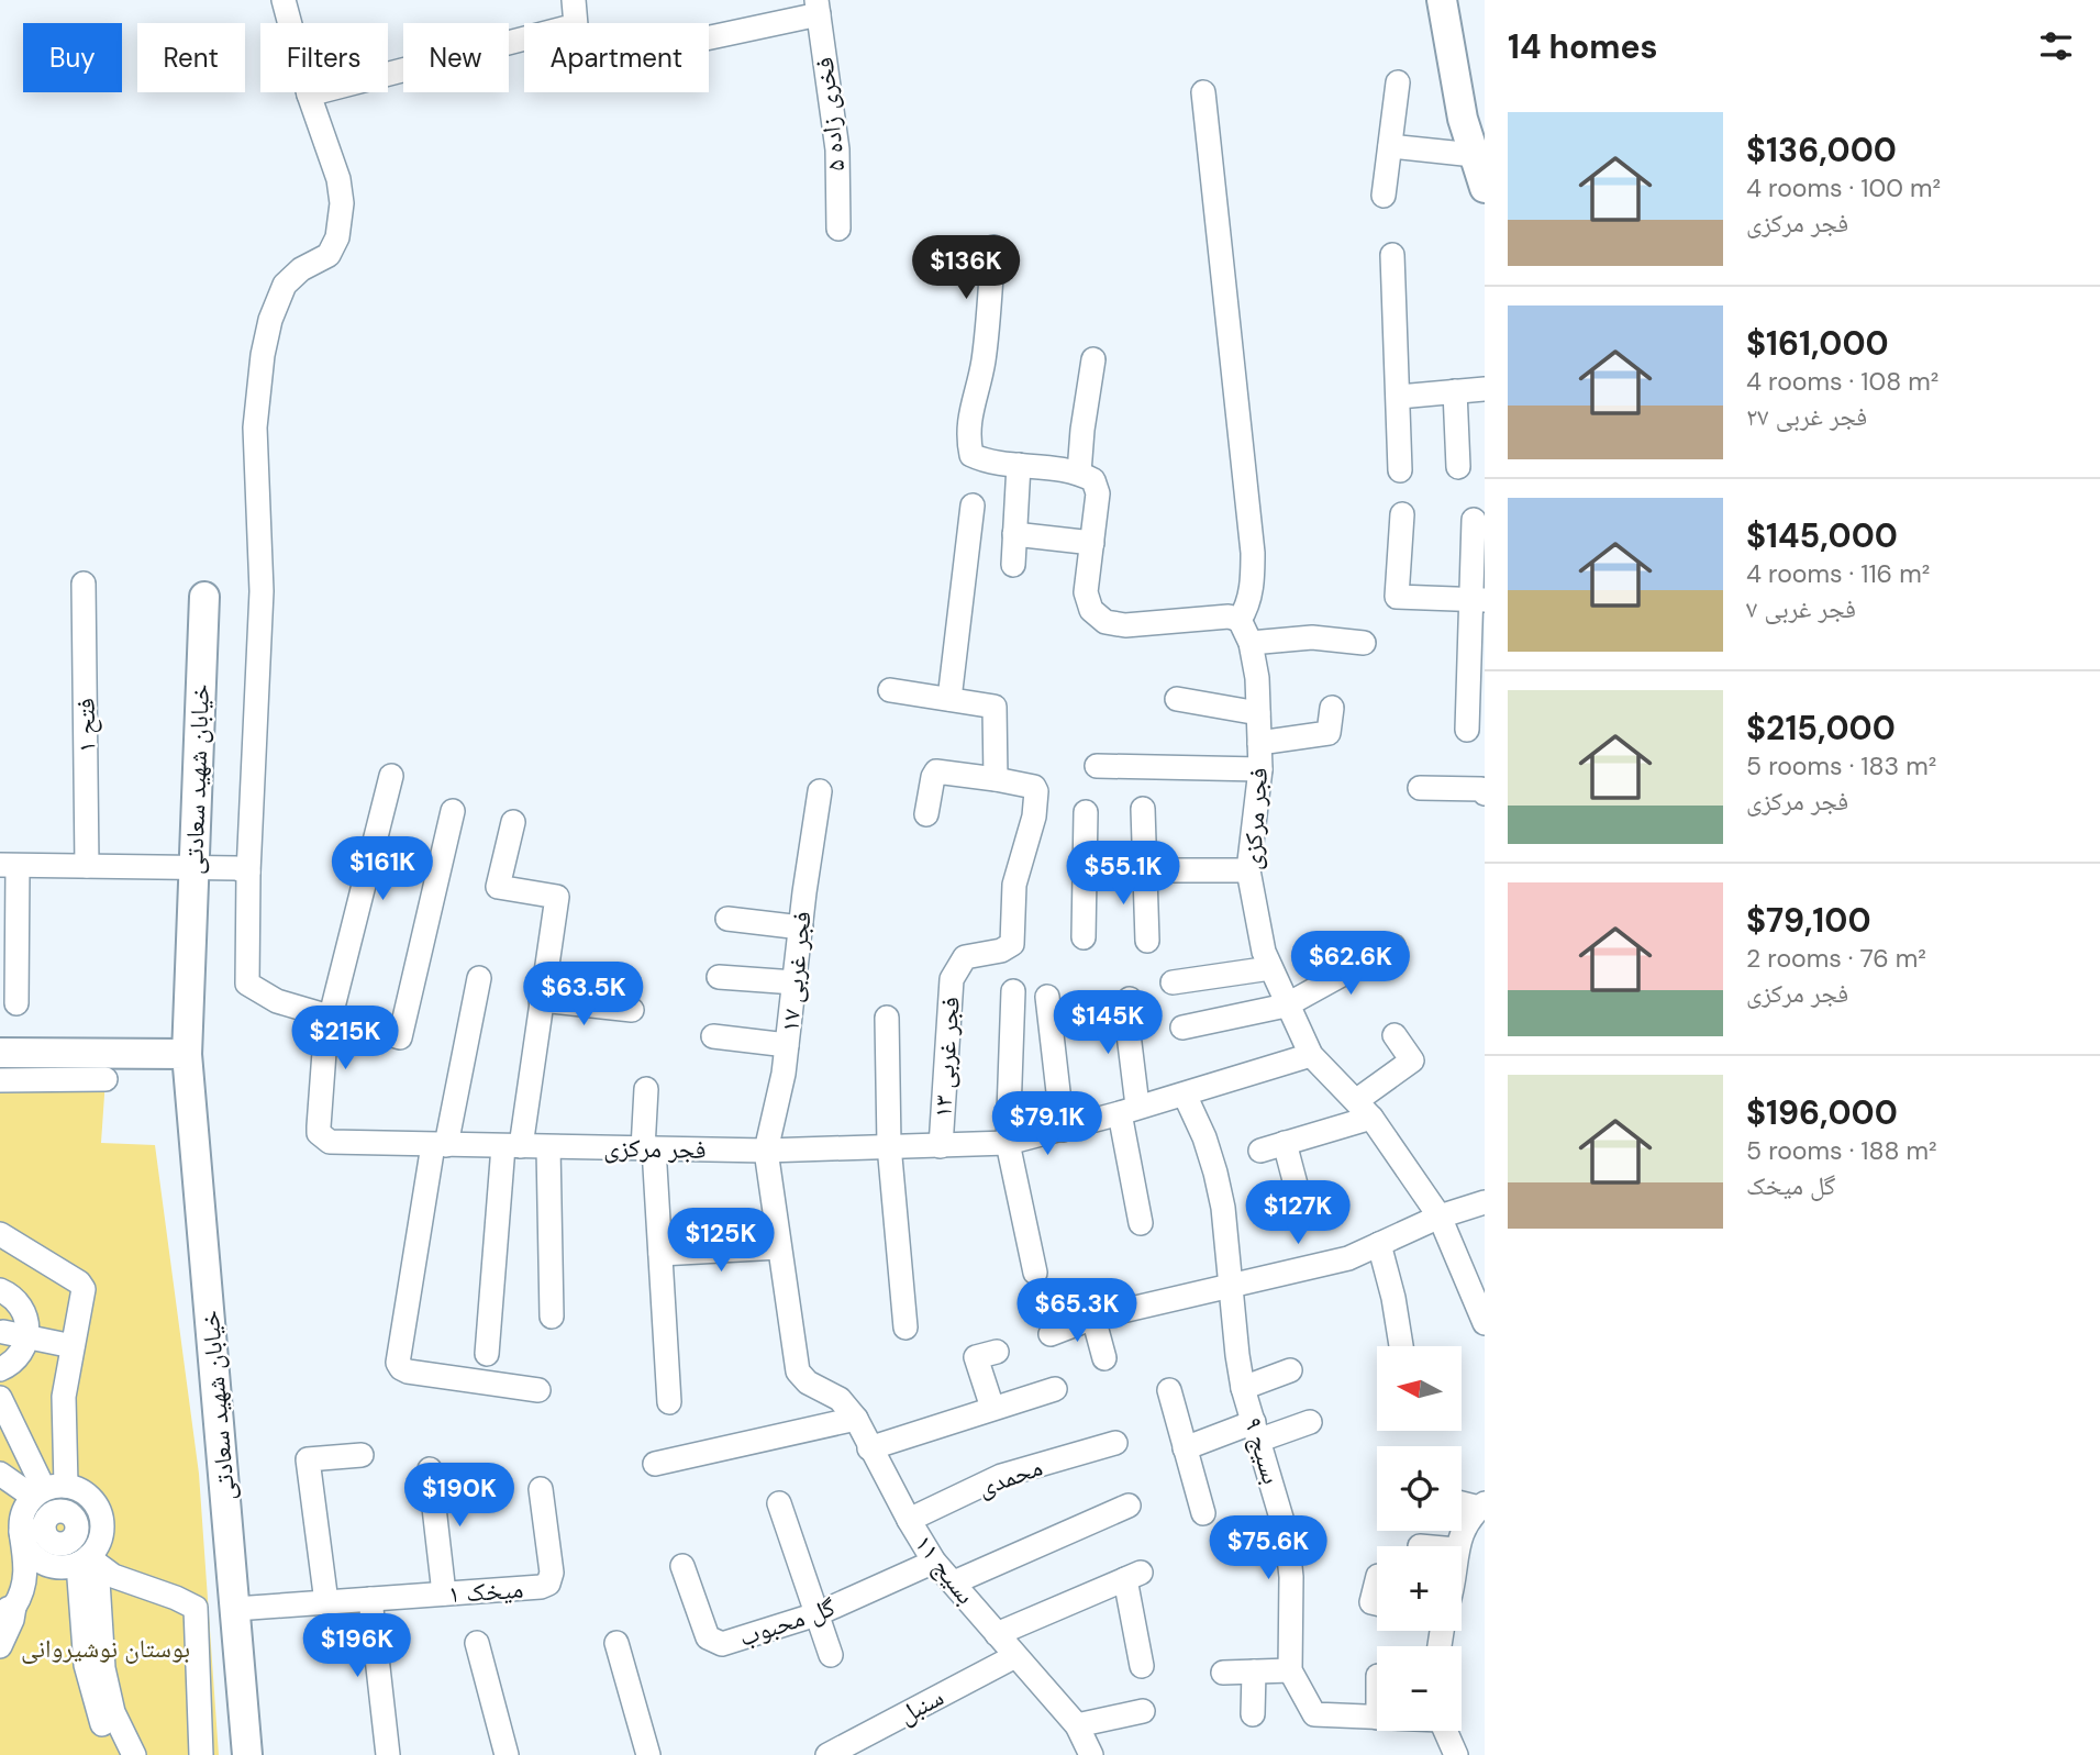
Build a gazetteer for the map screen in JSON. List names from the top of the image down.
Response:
{
  "streets": {
    "main road": ["خیابان شهید سعادتی"],
    "street": [
      "فخری زاده ۵",
      "فتح ۱",
      "فجر مرکزی",
      "فجر غربی ۱۷",
      "فجر غربی ۱۳",
      "بسیج ۹",
      "محمدی",
      "بسیج ۱۱",
      "میخک ۱",
      "گل محبوب",
      "سنبل"
    ]
  },
  "crossings": [
    ["خیابان شهید سعادتی", "میخک ۱"],
    ["فجر مرکزی", "فجر غربی ۱۷"],
    ["فجر مرکزی", "فجر غربی ۱۳"],
    ["فجر مرکزی", "بسیج ۹"],
    ["محمدی", "بسیج ۱۱"],
    ["بسیج ۱۱", "گل محبوب"],
    ["بسیج ۱۱", "سنبل"]
  ],
  "parks": ["بوستان نوشیروانی"],
  "north": "left",
  "page": {
    "heading": "14 homes",
    "chip": [
      "Buy",
      "Rent",
      "Filters",
      "New",
      "Apartment"
    ],
    "list": [
      {
        "name": "$136,000",
        "note": "4 rooms · 100 m² · فجر مرکزی"
      },
      {
        "name": "$161,000",
        "note": "4 rooms · 108 m² · فجر غربی ۲۷"
      },
      {
        "name": "$145,000",
        "note": "4 rooms · 116 m² · فجر غربی ۷"
      },
      {
        "name": "$215,000",
        "note": "5 rooms · 183 m² · فجر مرکزی"
      },
      {
        "name": "$79,100",
        "note": "2 rooms · 76 m² · فجر مرکزی"
      },
      {
        "name": "$196,000",
        "note": "5 rooms · 188 m² · گل میخک"
      }
    ],
    "price": [
      "$136K",
      "$161K",
      "$55.1K",
      "$62.6K",
      "$63.5K",
      "$145K",
      "$215K",
      "$79.1K",
      "$127K",
      "$125K",
      "$65.3K",
      "$190K",
      "$75.6K",
      "$196K"
    ],
    "map_buttons": ["+", "−"]
  }
}
